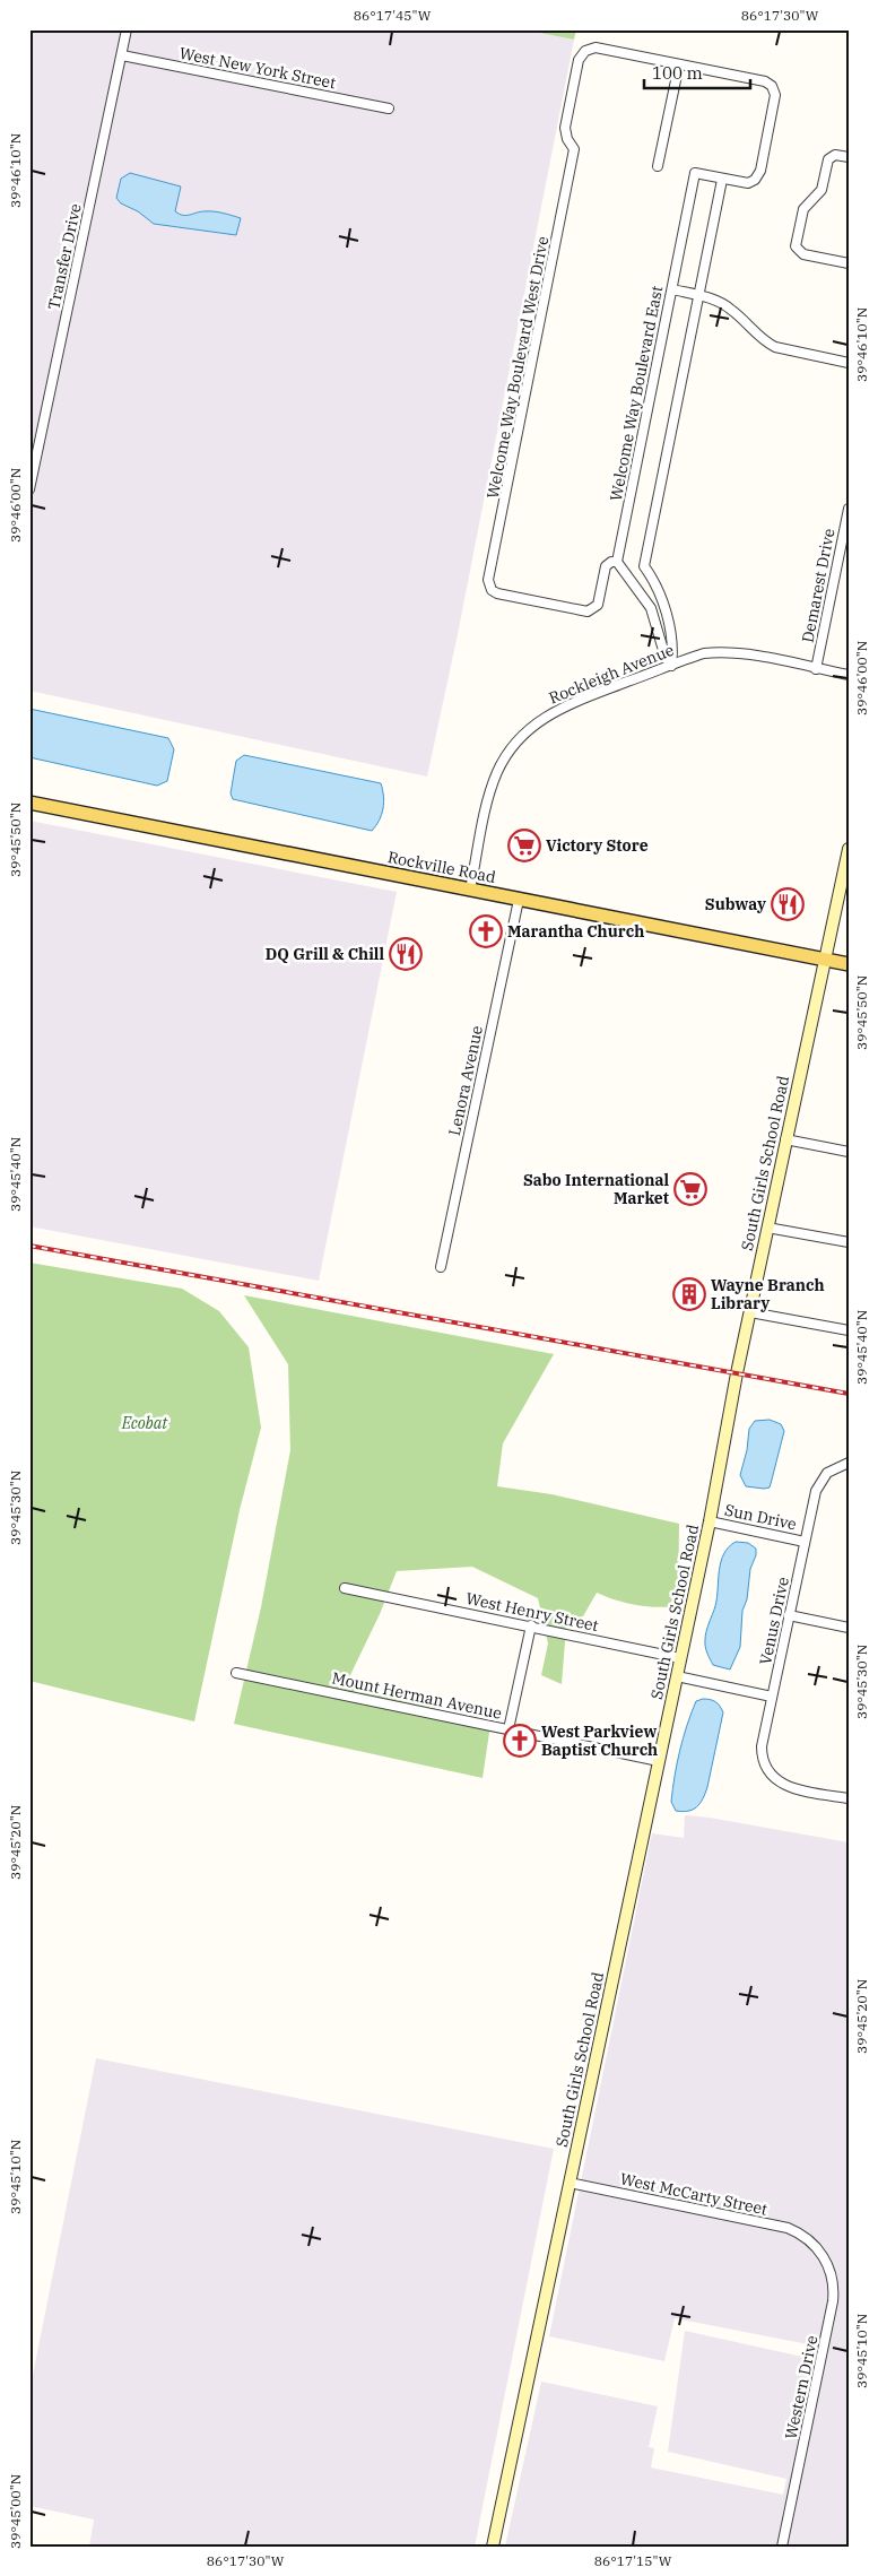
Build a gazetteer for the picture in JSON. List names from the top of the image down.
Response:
{
  "streets": {
    "main road": ["Rockville Road", "South Girls School Road"],
    "street": [
      "West New York Street",
      "Transfer Drive",
      "Welcome Way Boulevard West Drive",
      "Welcome Way Boulevard East",
      "Demarest Drive",
      "Rockleigh Avenue",
      "Lenora Avenue",
      "Sun Drive",
      "West Henry Street",
      "Venus Drive",
      "Mount Herman Avenue",
      "West McCarty Street",
      "Western Drive"
    ]
  },
  "crossings": [
    ["West New York Street", "Transfer Drive"],
    ["Welcome Way Boulevard West Drive", "Welcome Way Boulevard East"],
    ["Demarest Drive", "Rockleigh Avenue"],
    ["Rockleigh Avenue", "Rockville Road"],
    ["Rockville Road", "Lenora Avenue"],
    ["Rockville Road", "South Girls School Road"],
    ["South Girls School Road", "Sun Drive"],
    ["South Girls School Road", "West Henry Street"],
    ["South Girls School Road", "Mount Herman Avenue"],
    ["South Girls School Road", "West McCarty Street"],
    ["Sun Drive", "Venus Drive"],
    ["West McCarty Street", "Western Drive"]
  ],
  "parks": ["Ecobat"],
  "places": {
    "supermarket": ["Victory Store", "Sabo International Market"],
    "restaurant": ["Subway", "DQ Grill & Chill"],
    "church": ["Marantha Church", "West Parkview Baptist Church"],
    "building": ["Wayne Branch Library"]
  },
  "scale_bar": "100 m",
  "coordinates": [
    "86°17'45\"W",
    "86°17'30\"W",
    "39°46'10\"N",
    "39°46'00\"N",
    "39°45'50\"N",
    "39°45'40\"N",
    "39°45'30\"N",
    "39°45'20\"N",
    "39°45'10\"N",
    "39°45'00\"N",
    "86°17'15\"W"
  ]
}
